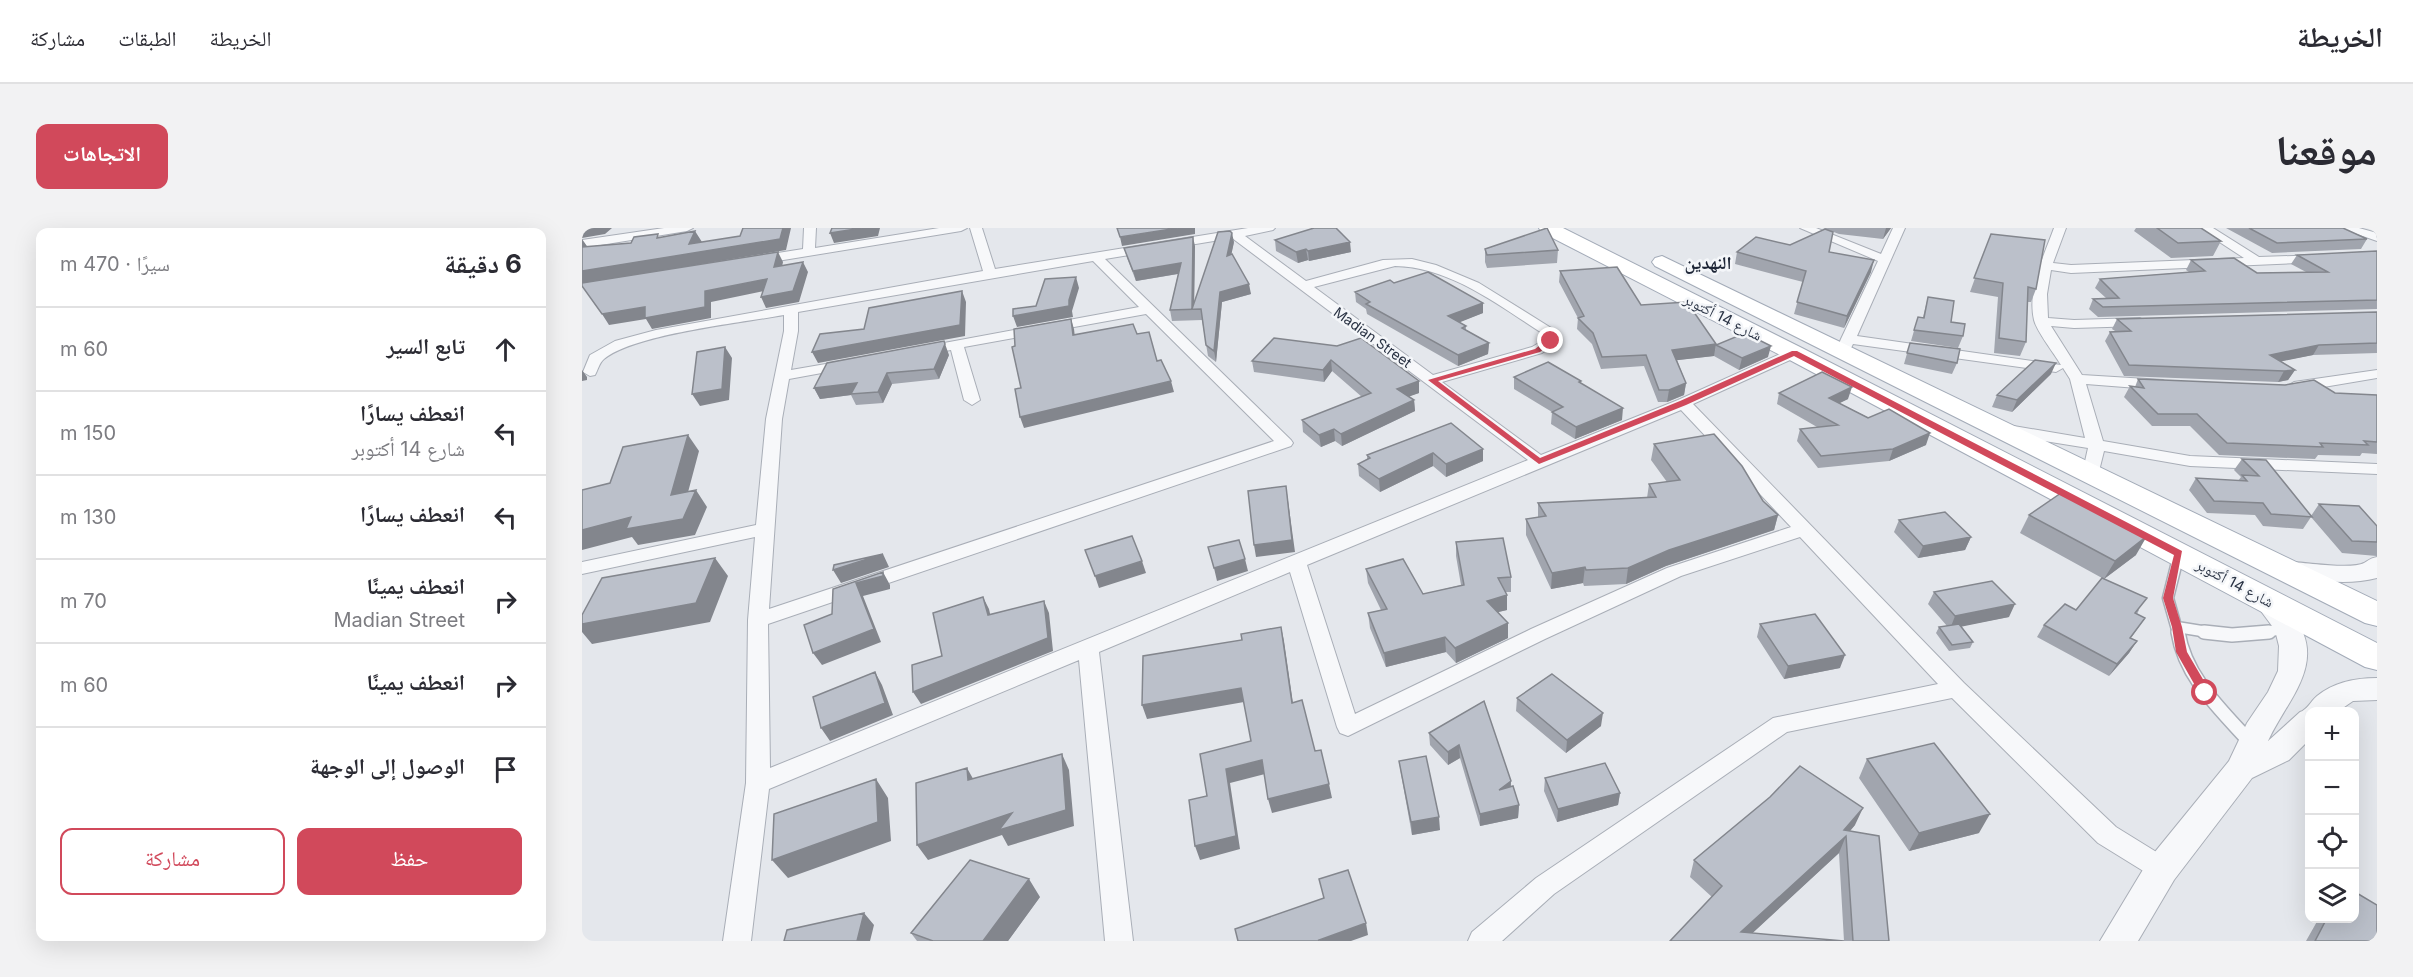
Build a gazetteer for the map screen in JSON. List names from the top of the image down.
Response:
{
  "streets": {
    "main road": ["شارع 14 أكتوبر"],
    "street": ["Madian Street"]
  },
  "districts": ["النهدين"],
  "page": {
    "header": "الخريطة",
    "nav": ["الخريطة", "الطبقات", "مشاركة"],
    "title": "موقعنا",
    "buttons": [
      "الاتجاهات",
      ["حفظ", "مشاركة"]
    ],
    "heading": ["6 دقيقة", "سيرًا · 470 m"],
    "list": [
      ["تابع السير", "60 m"],
      ["انعطف يسارًا", "شارع 14 أكتوبر", "150 m"],
      ["انعطف يسارًا", "130 m"],
      ["انعطف يمينًا", "Madian Street", "70 m"],
      ["انعطف يمينًا", "60 m"],
      "الوصول إلى الوجهة"
    ],
    "map_buttons": ["+", "−"]
  }
}
